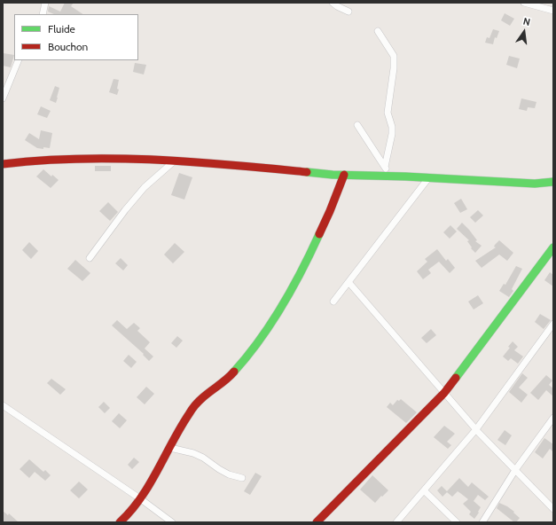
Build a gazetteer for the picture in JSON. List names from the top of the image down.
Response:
{
  "legend": ["Fluide", "Bouchon"],
  "north": "top"
}
